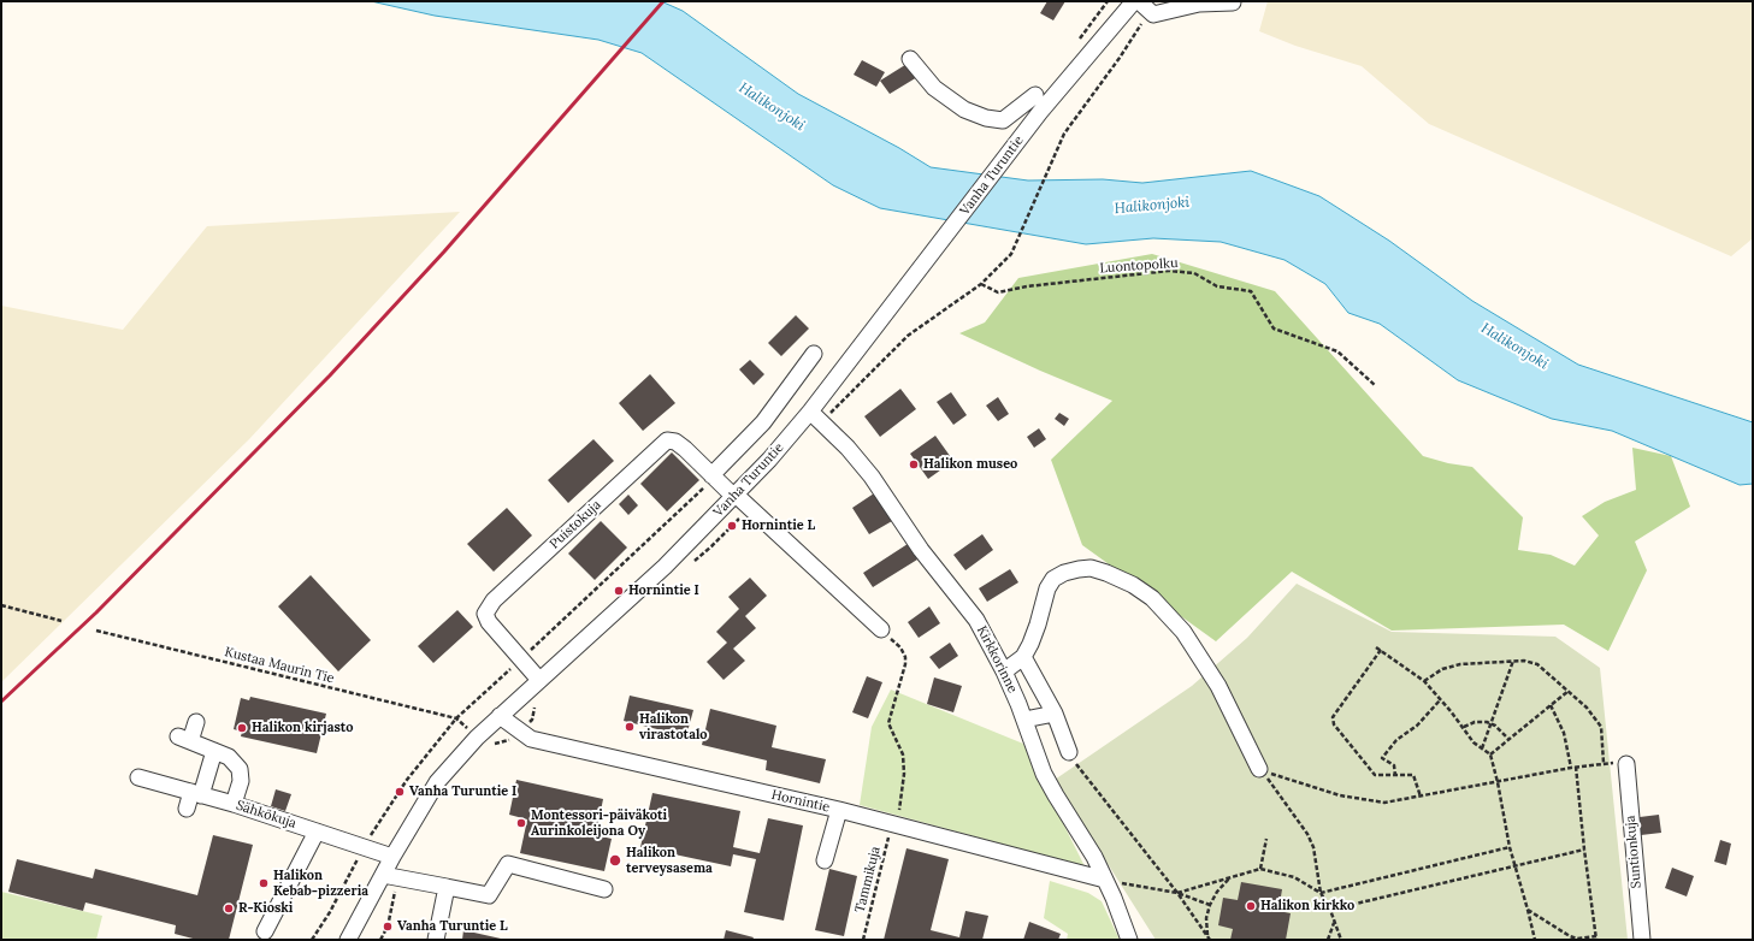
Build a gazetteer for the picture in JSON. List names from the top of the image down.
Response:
{
  "streets": {
    "street": [
      "Vanha Turuntie",
      "Puistokuja",
      "Kirkkorinne",
      "Hornintie",
      "Sähkökuja",
      "Suntionkuja"
    ],
    "path": ["Luontopolku", "Kustaa Maurin Tie", "Tammikuja"]
  },
  "crossings": [
    ["Vanha Turuntie", "Puistokuja"],
    ["Vanha Turuntie", "Kirkkorinne"],
    ["Vanha Turuntie", "Hornintie"],
    ["Vanha Turuntie", "Sähkökuja"],
    ["Puistokuja", "Tammikuja"],
    ["Kirkkorinne", "Hornintie"],
    ["Hornintie", "Tammikuja"]
  ],
  "water": ["Halikonjoki"],
  "places": [
    "Halikon museo",
    "Hornintie L",
    "Hornintie I",
    "Halikon virastotalo",
    "Halikon kirjasto",
    "Vanha Turuntie I",
    "Montessori-päiväkoti Aurinkoleijona Oy",
    "Halikon terveysasema",
    "Halikon Kebab-pizzeria",
    "Halikon kirkko",
    "R-Kioski",
    "Vanha Turuntie L"
  ]
}
